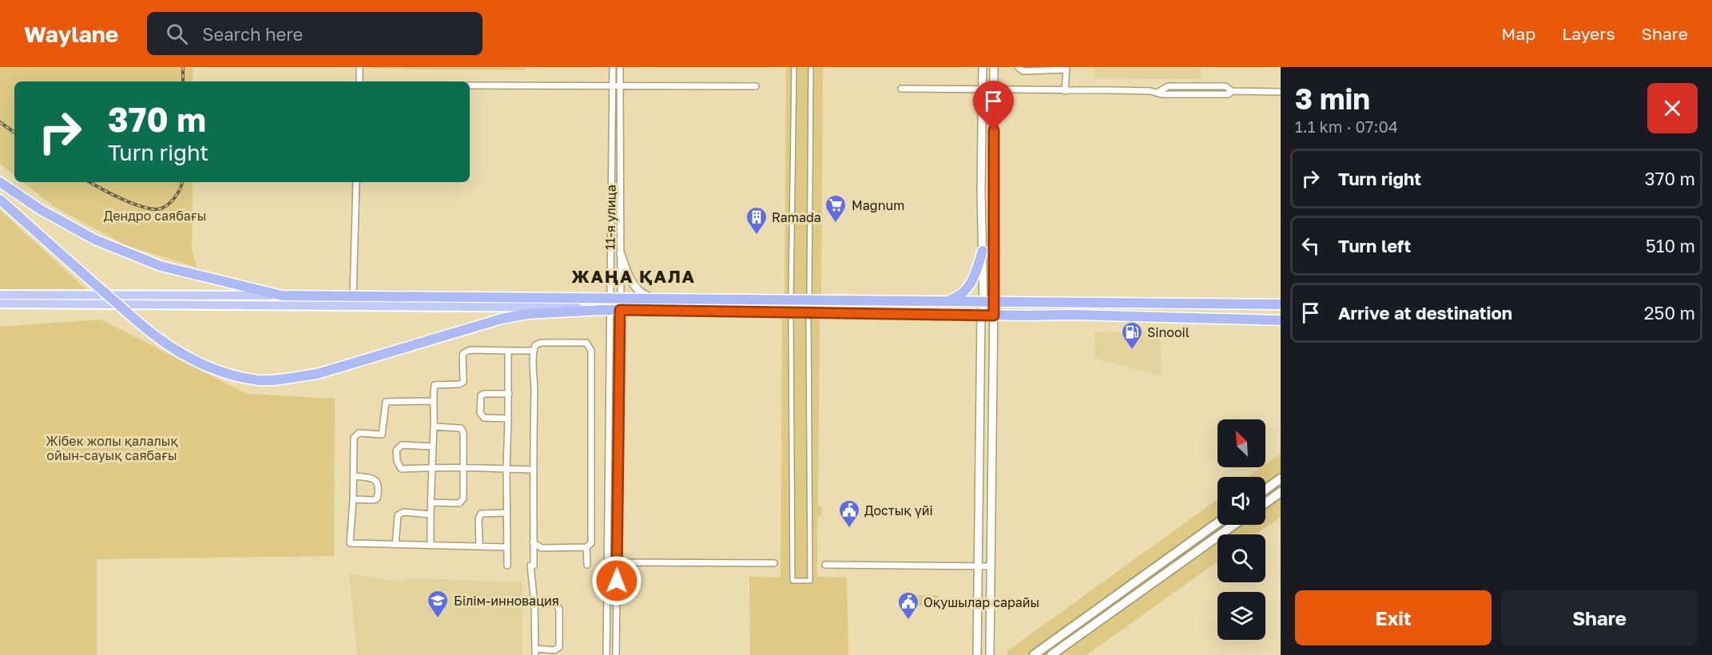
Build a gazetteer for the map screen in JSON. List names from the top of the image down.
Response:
{
  "streets": {
    "street": ["11-я улица"]
  },
  "districts": ["ЖАҢА ҚАЛА"],
  "parks": ["Дендро саябағы", "Жібек жолы қалалық ойын-сауық саябағы"],
  "places": {
    "supermarket": ["Magnum"],
    "building": ["Ramada"],
    "fuel station": ["Sinooil"],
    "public building": ["Достық үйі", "Оқушылар сарайы"],
    "school or university": ["Білім-инновация"]
  },
  "north": "top left",
  "page": {
    "header": "Waylane",
    "search": "Search here",
    "nav": ["Map", "Layers", "Share"],
    "heading": ["3 min", "1.1 km · 07:04"],
    "turn": ["370 m", "Turn right"],
    "list": [
      {
        "name": "Turn right",
        "value": "370 m"
      },
      {
        "name": "Turn left",
        "value": "510 m"
      },
      {
        "name": "Arrive at destination",
        "value": "250 m"
      }
    ],
    "buttons": ["Exit", "Share"]
  }
}
